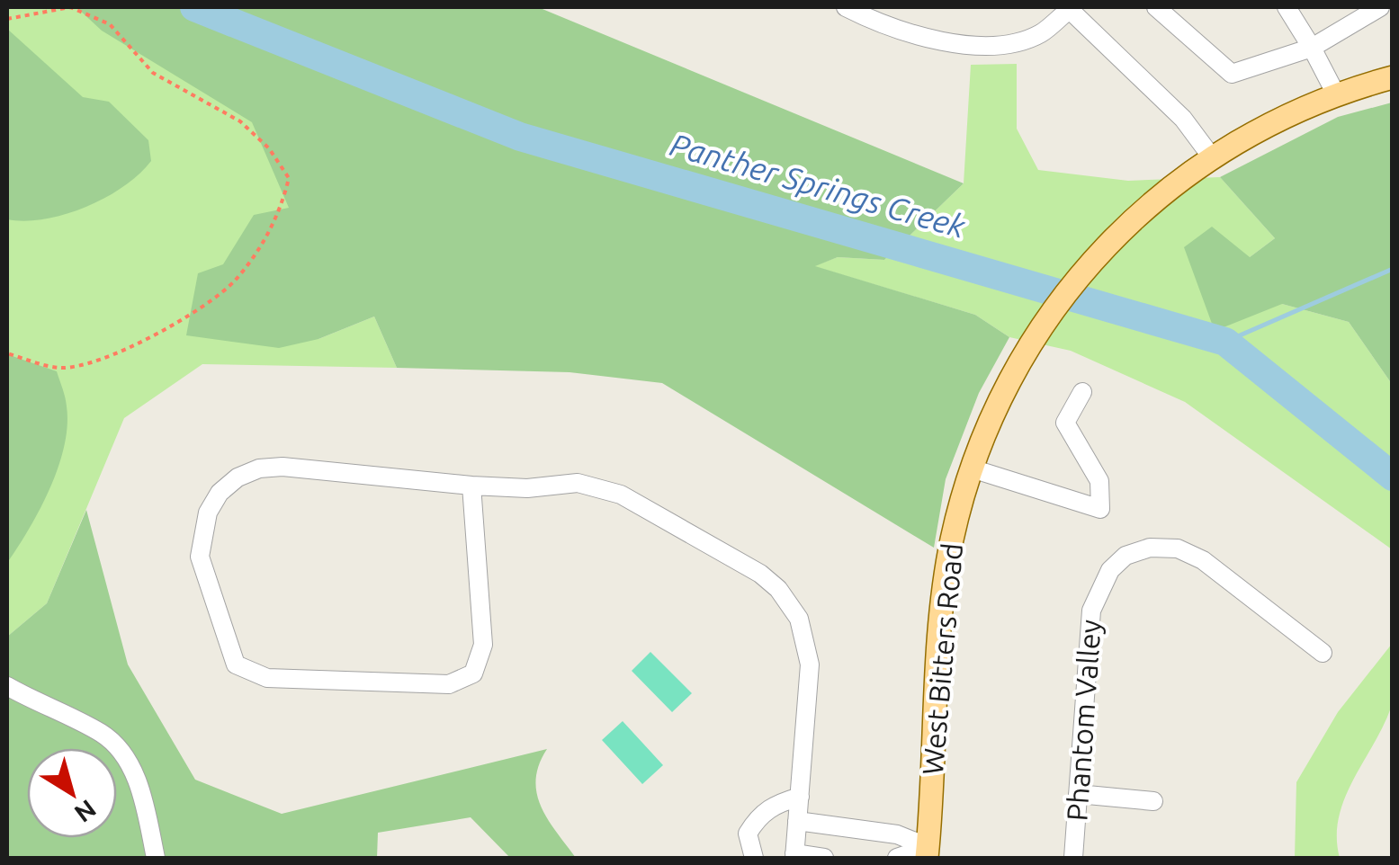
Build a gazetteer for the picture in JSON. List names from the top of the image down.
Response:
{
  "streets": {
    "main road": ["West Bitters Road"],
    "street": ["Phantom Valley"]
  },
  "water": ["Panther Springs Creek"],
  "north": "bottom right"
}
